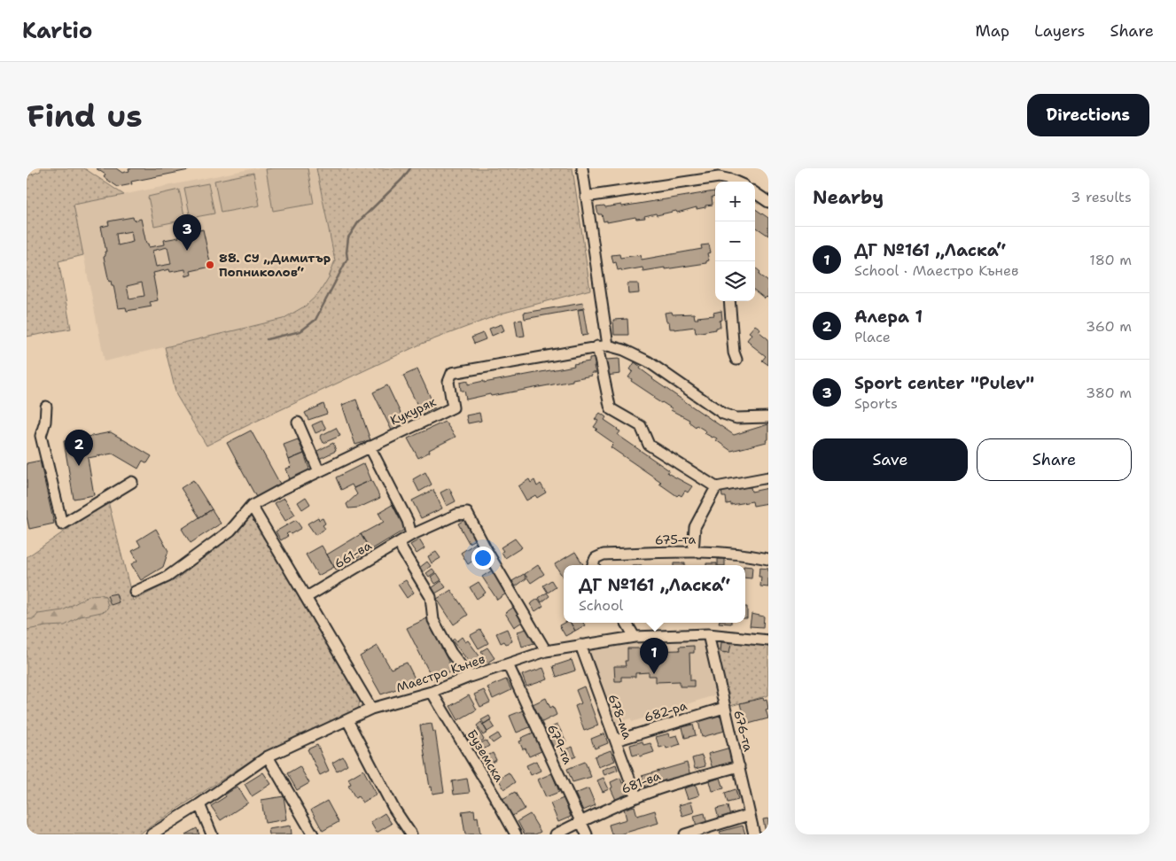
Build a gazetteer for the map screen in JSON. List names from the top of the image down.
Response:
{
  "streets": {
    "street": [
      "Кукуряк",
      "675-та",
      "661-ва",
      "Маестро Кънев",
      "682-ра",
      "678-ма",
      "676-та",
      "679-та",
      "Буземска",
      "681-ва"
    ]
  },
  "crossings": [
    ["661-ва", "Маестро Кънев"],
    ["Маестро Кънев", "678-ма"],
    ["Маестро Кънев", "676-та"],
    ["Маестро Кънев", "679-та"],
    ["Маестро Кънев", "Буземска"],
    ["682-ра", "678-ма"],
    ["682-ра", "676-та"],
    ["678-ма", "681-ва"],
    ["676-та", "681-ва"],
    ["679-та", "681-ва"]
  ],
  "places": ["88. СУ „Димитър Попниколов“"],
  "page": {
    "header": "Kartio",
    "nav": ["Map", "Layers", "Share"],
    "buttons": [
      "Directions",
      ["Save", "Share"]
    ],
    "title": "Find us",
    "heading": ["Nearby", "3 results"],
    "map_buttons": ["+", "−"],
    "pins": ["3", "2", "1"],
    "list": [
      {
        "mark": "1",
        "name": "ДГ №161 „Ласка“",
        "note": "School · Маестро Кънев",
        "value": "180 m"
      },
      {
        "mark": "2",
        "name": "Алера 1",
        "note": "Place",
        "value": "360 m"
      },
      {
        "mark": "3",
        "name": "Sport center \"Pulev\"",
        "note": "Sports",
        "value": "380 m"
      }
    ],
    "popup": ["ДГ №161 „Ласка“", "School"]
  }
}
